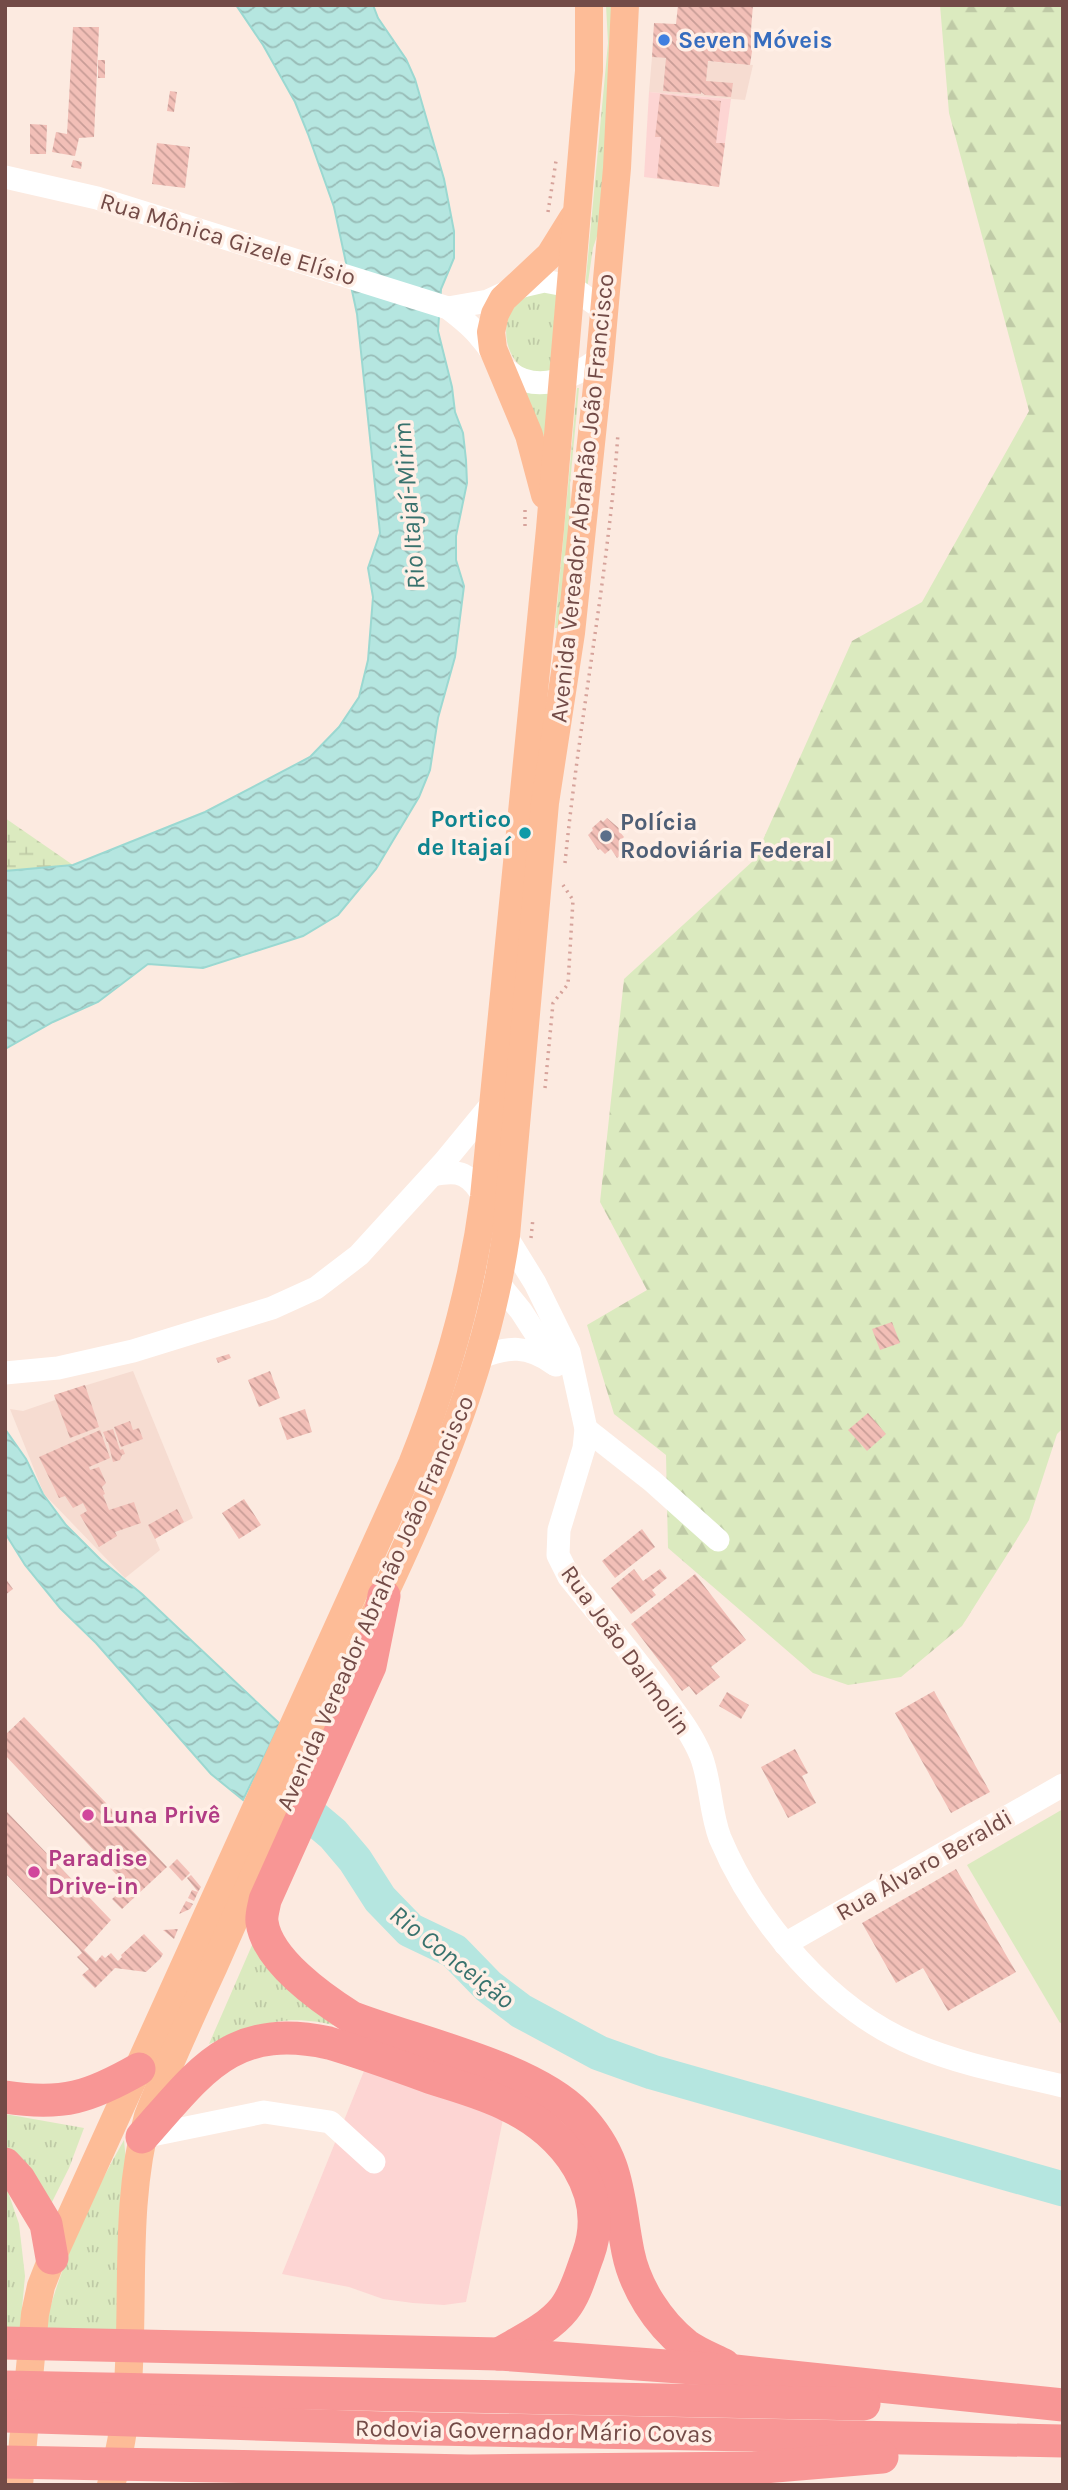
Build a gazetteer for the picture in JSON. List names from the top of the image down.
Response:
{
  "streets": {
    "highway": ["Rodovia Governador Mário Covas"],
    "main road": ["Avenida Vereador Abrahão João Francisco"],
    "street": ["Rua Mônica Gizele Elísio", "Rua João Dalmolin", "Rua Álvaro Beraldi"]
  },
  "crossings": [
    ["Rua Mônica Gizele Elísio", "Avenida Vereador Abrahão João Francisco"],
    ["Avenida Vereador Abrahão João Francisco", "Rua João Dalmolin"],
    ["Rua João Dalmolin", "Rua Álvaro Beraldi"]
  ],
  "water": ["Rio Itajaí-Mirim", "Rio Conceição"],
  "places": [
    "Seven Móveis",
    "Portico de Itajaí",
    "Polícia Rodoviária Federal",
    "Luna Privê",
    "Paradise Drive-in"
  ]
}
